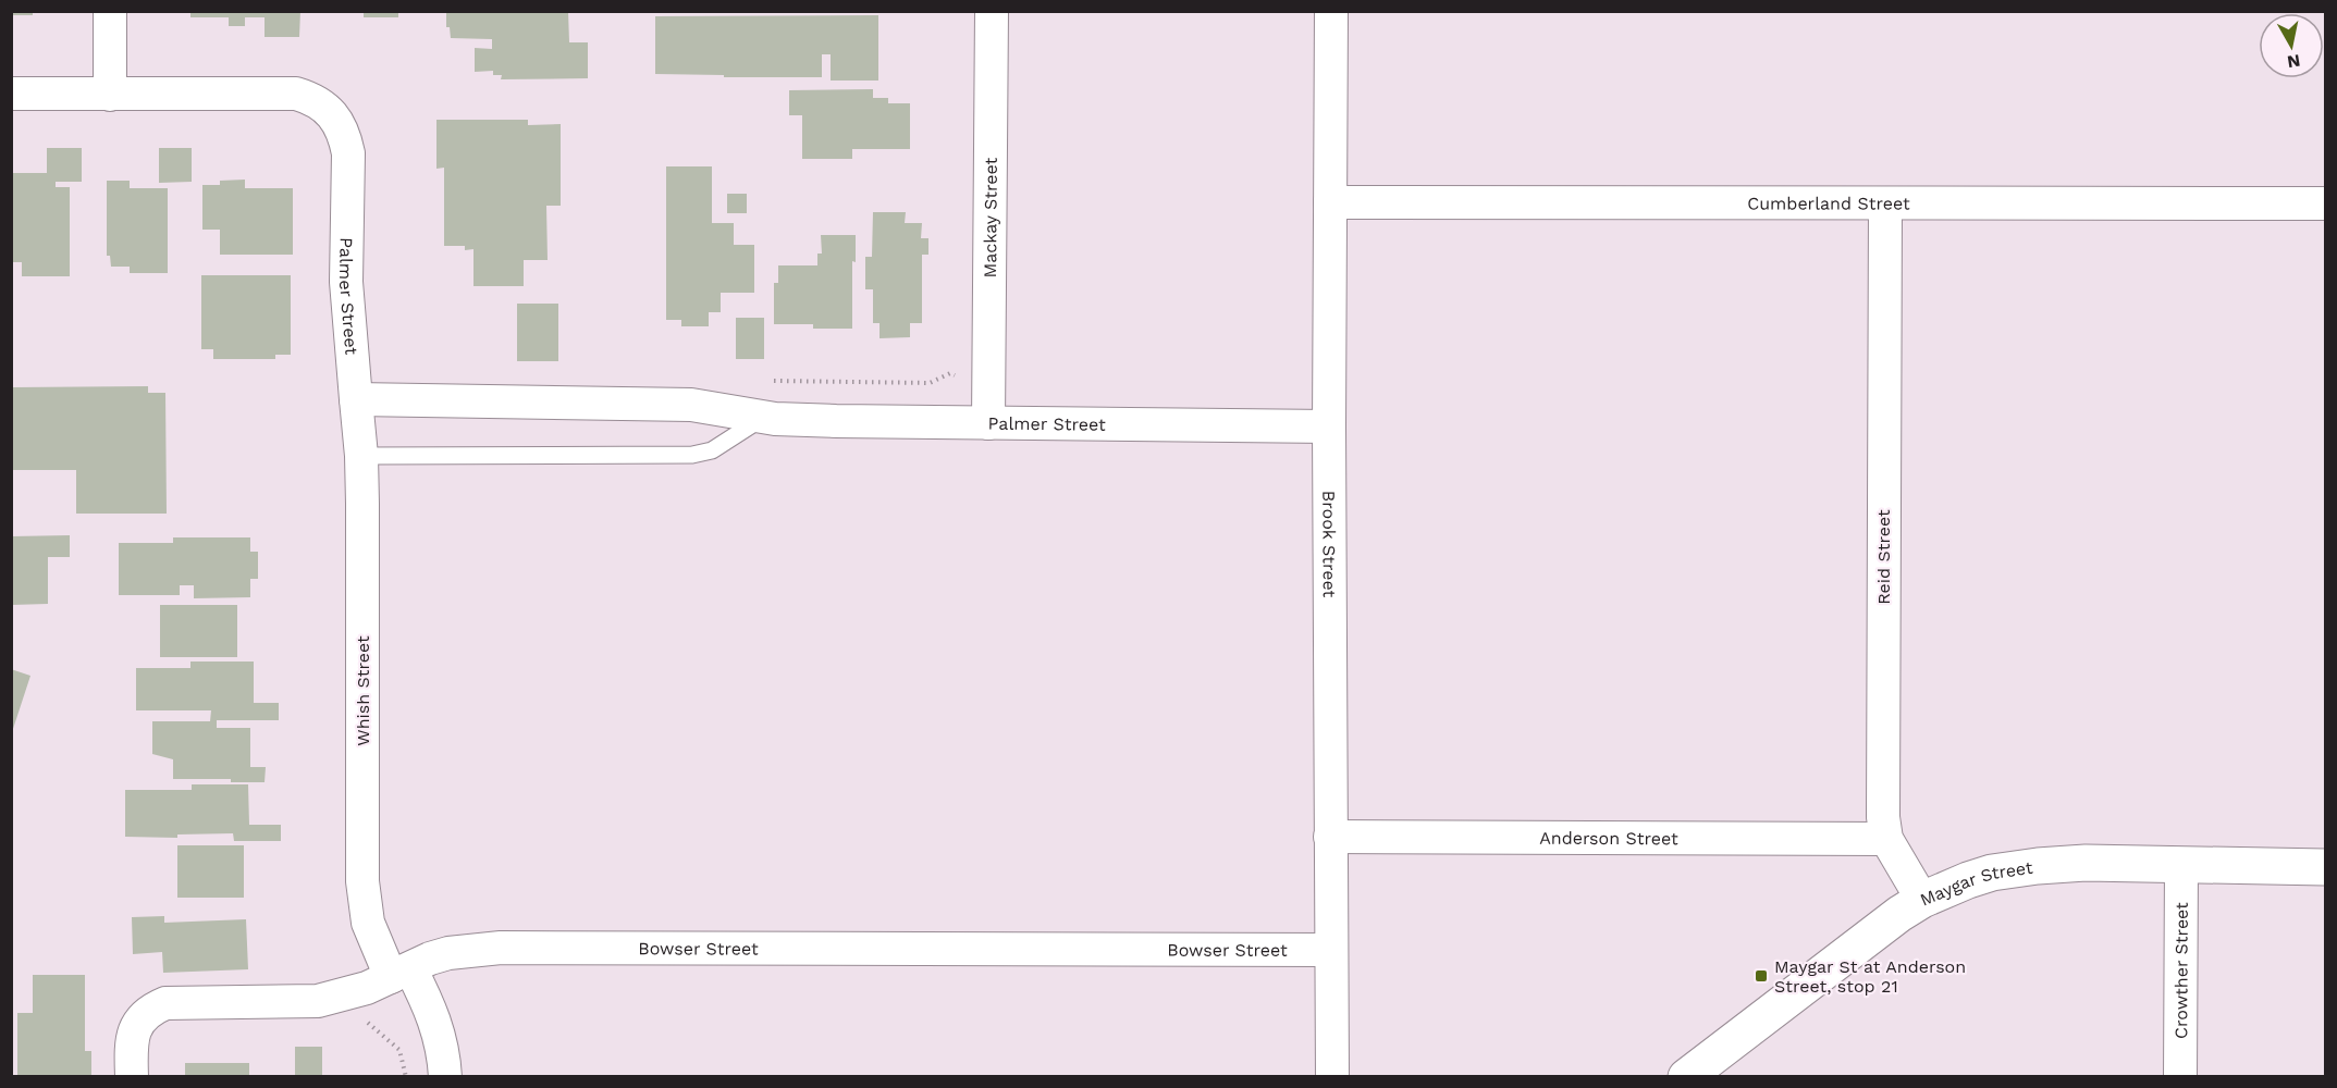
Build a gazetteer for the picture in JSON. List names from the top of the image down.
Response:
{
  "streets": {
    "main road": ["Maygar Street"],
    "street": [
      "Cumberland Street",
      "Mackay Street",
      "Palmer Street",
      "Brook Street",
      "Reid Street",
      "Whish Street",
      "Anderson Street",
      "Bowser Street",
      "Crowther Street"
    ]
  },
  "crossings": [
    ["Cumberland Street", "Brook Street"],
    ["Cumberland Street", "Reid Street"],
    ["Mackay Street", "Palmer Street"],
    ["Palmer Street", "Brook Street"],
    ["Palmer Street", "Whish Street"],
    ["Brook Street", "Anderson Street"],
    ["Brook Street", "Bowser Street"],
    ["Reid Street", "Anderson Street"],
    ["Reid Street", "Maygar Street"],
    ["Whish Street", "Bowser Street"],
    ["Maygar Street", "Crowther Street"]
  ],
  "places": {
    "transit": ["Maygar St at Anderson Street, stop 21"]
  },
  "north": "bottom"
}
